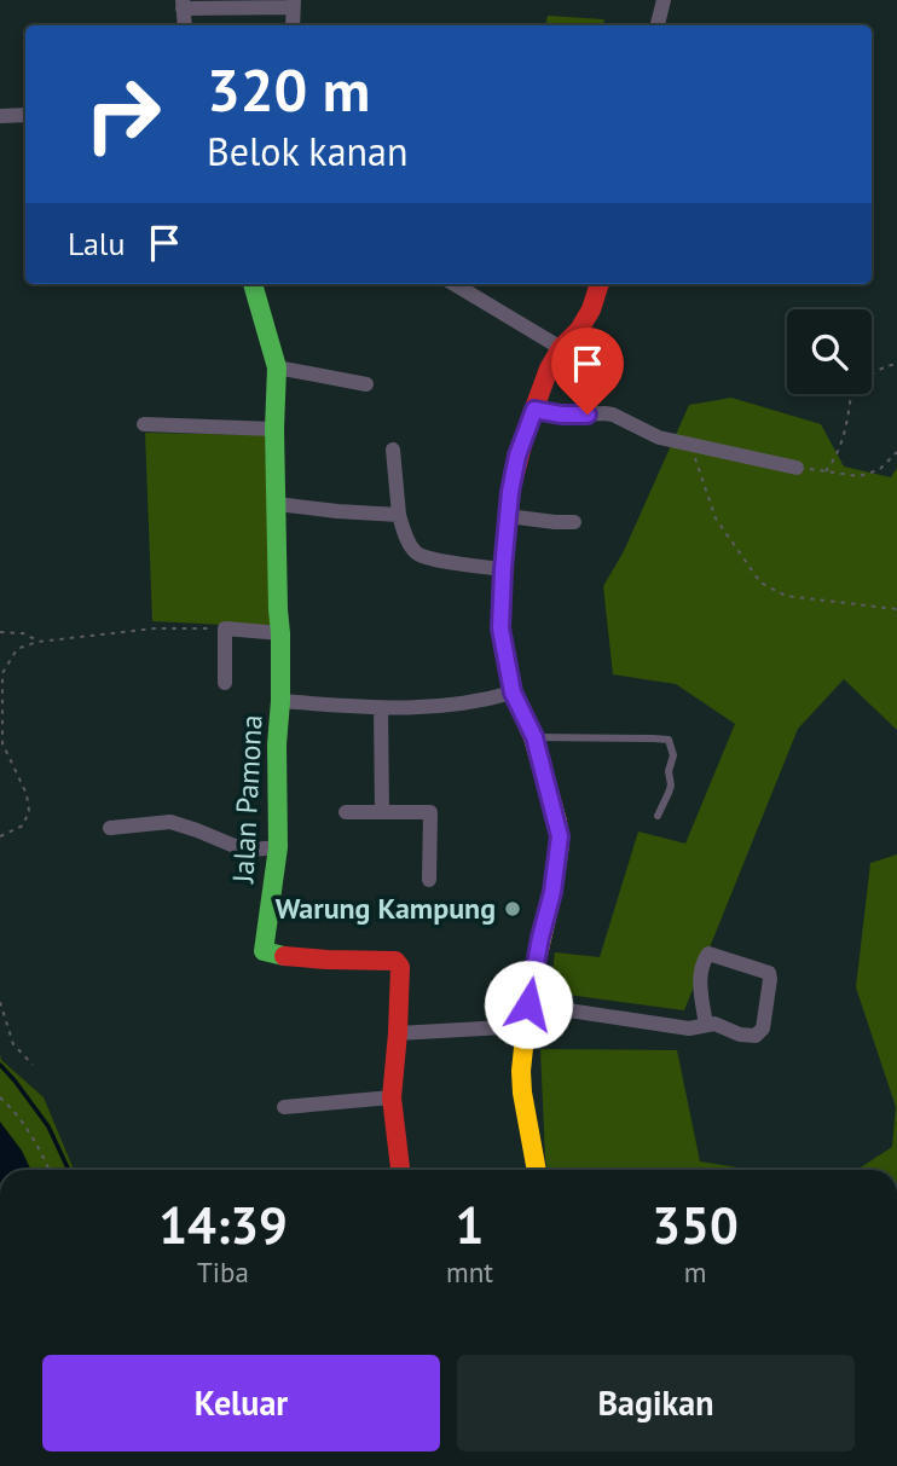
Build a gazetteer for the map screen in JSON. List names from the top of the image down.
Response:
{
  "streets": {
    "street": ["Jalan Pamona"]
  },
  "places": ["Warung Kampung"],
  "page": {
    "turn": ["320 m", "Belok kanan"],
    "then": "Lalu",
    "eta": [
      "14:39",
      "Tiba",
      "1",
      "mnt",
      "350",
      "m"
    ],
    "buttons": ["Keluar", "Bagikan"]
  }
}
